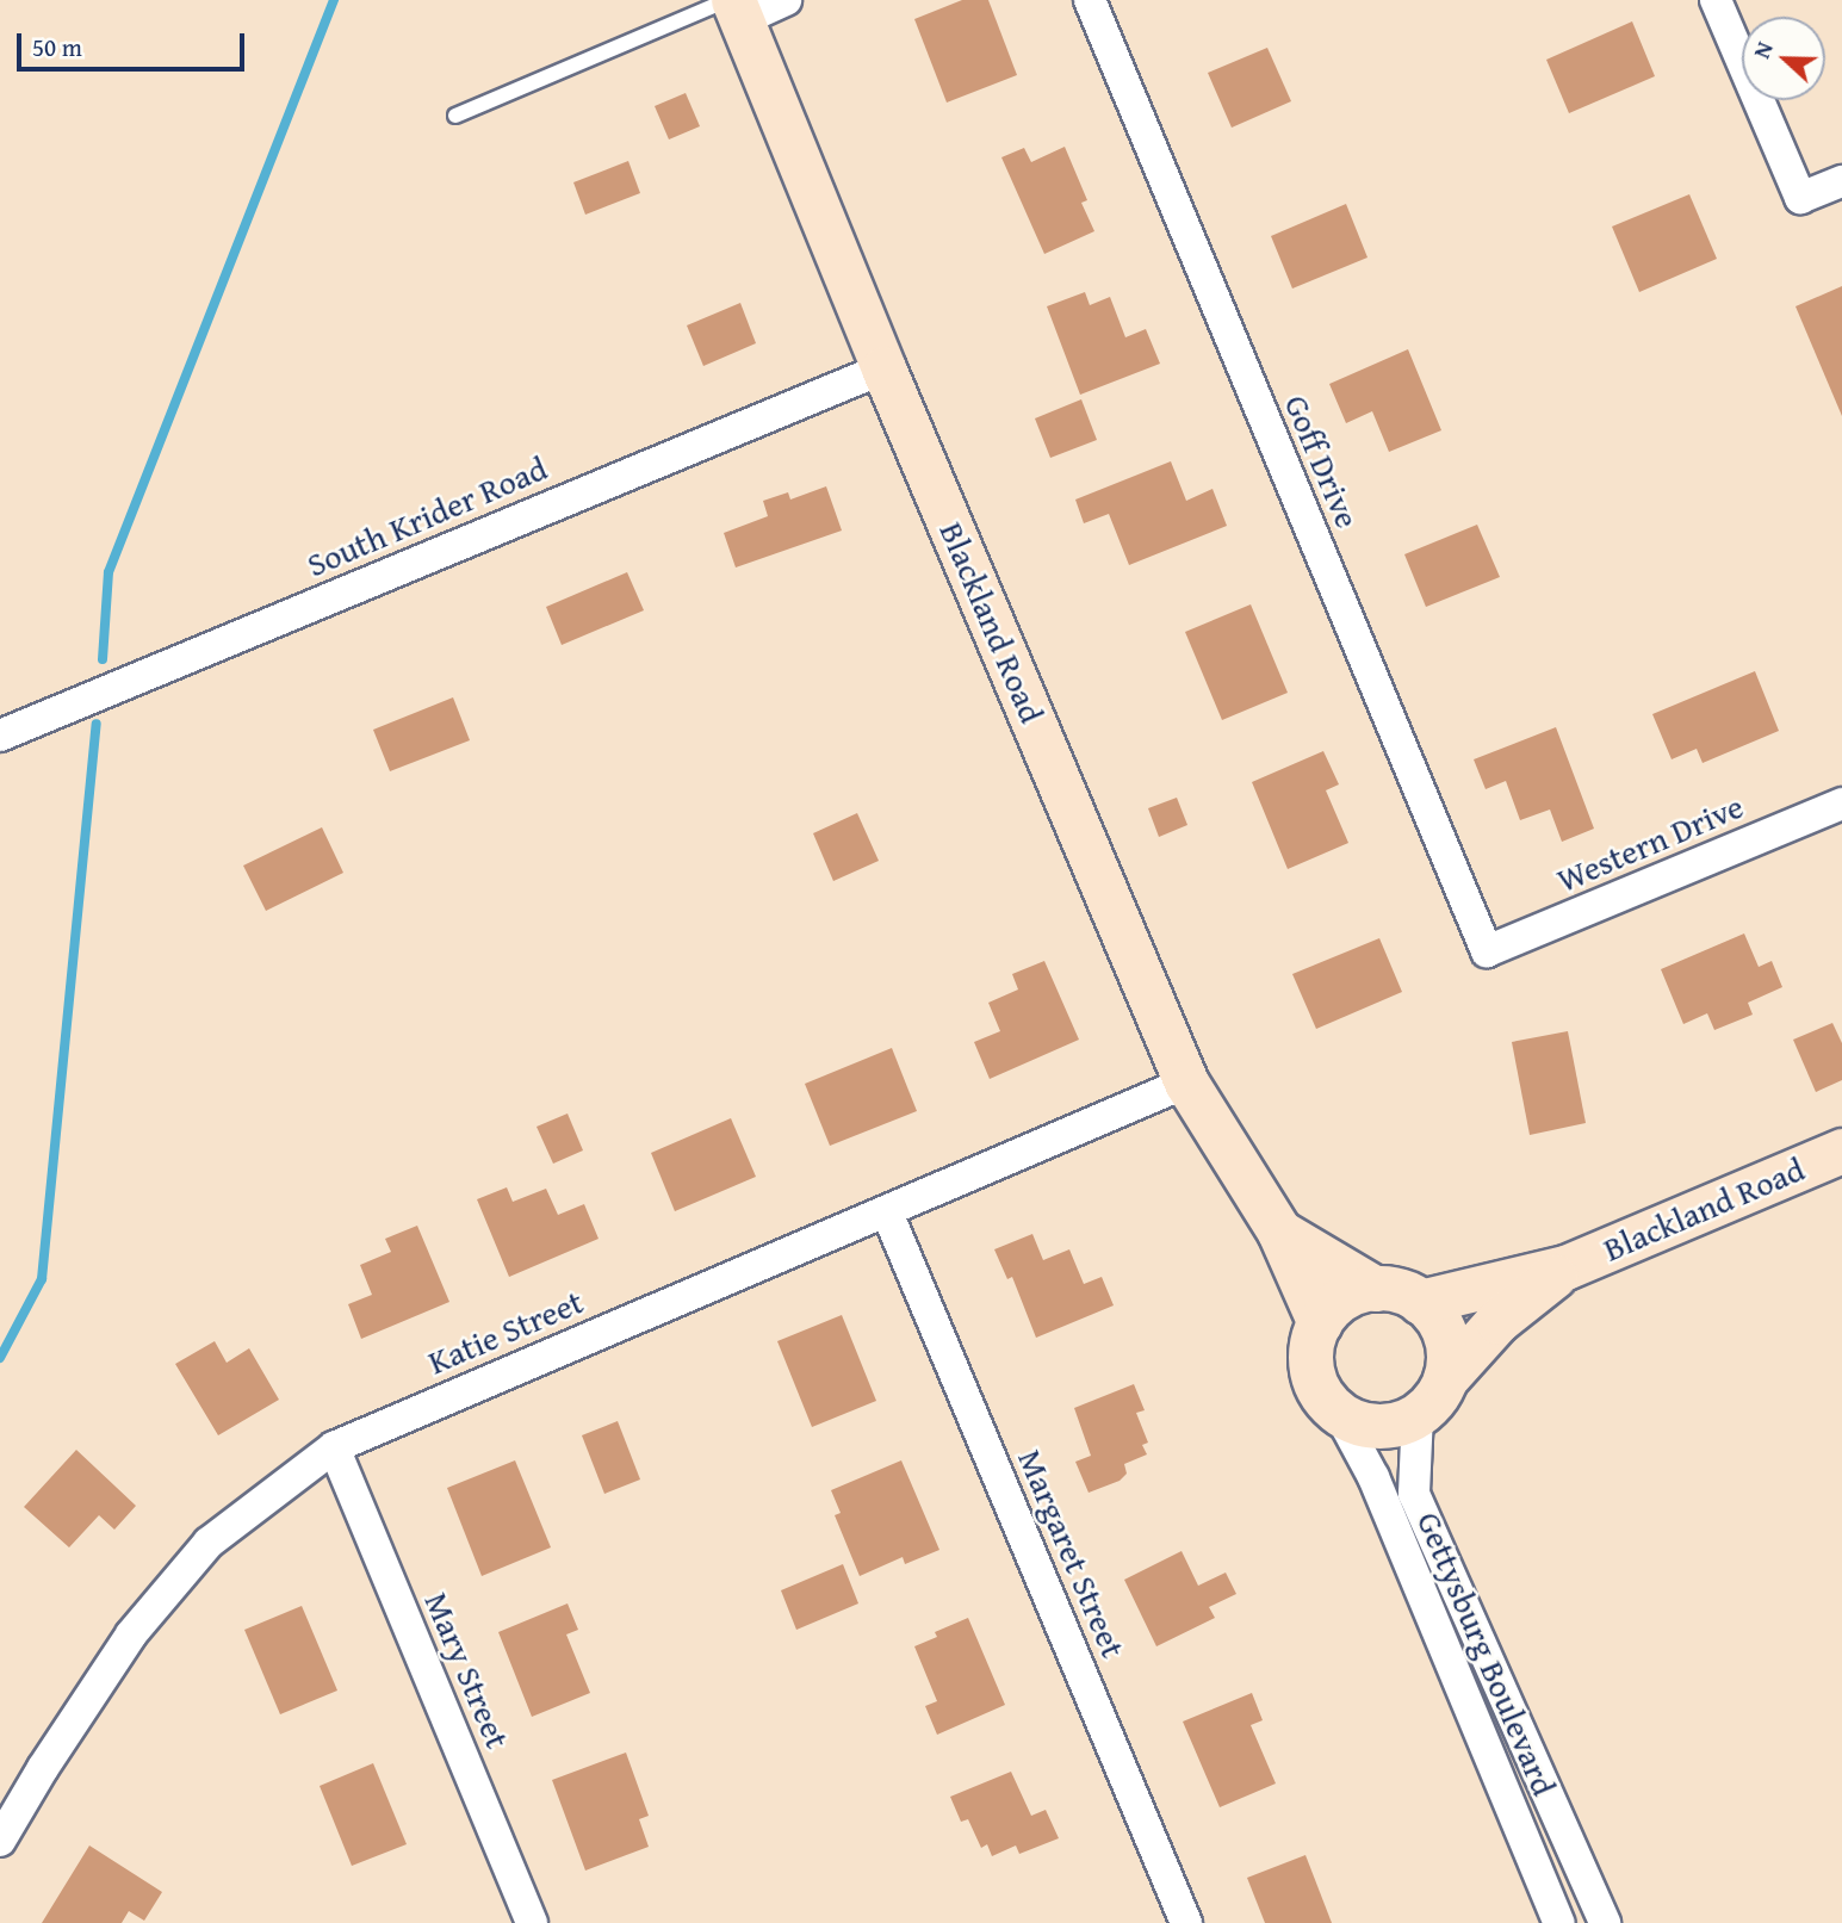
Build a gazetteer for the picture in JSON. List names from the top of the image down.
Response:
{
  "streets": {
    "street": [
      "Goff Drive",
      "South Krider Road",
      "Blackland Road",
      "Western Drive",
      "Katie Street",
      "Margaret Street",
      "Gettysburg Boulevard",
      "Mary Street"
    ]
  },
  "crossings": [
    ["Goff Drive", "Western Drive"],
    ["South Krider Road", "Blackland Road"],
    ["Blackland Road", "Katie Street"],
    ["Blackland Road", "Gettysburg Boulevard"],
    ["Katie Street", "Margaret Street"],
    ["Katie Street", "Mary Street"]
  ],
  "scale_bar": "50 m",
  "north": "left"
}
